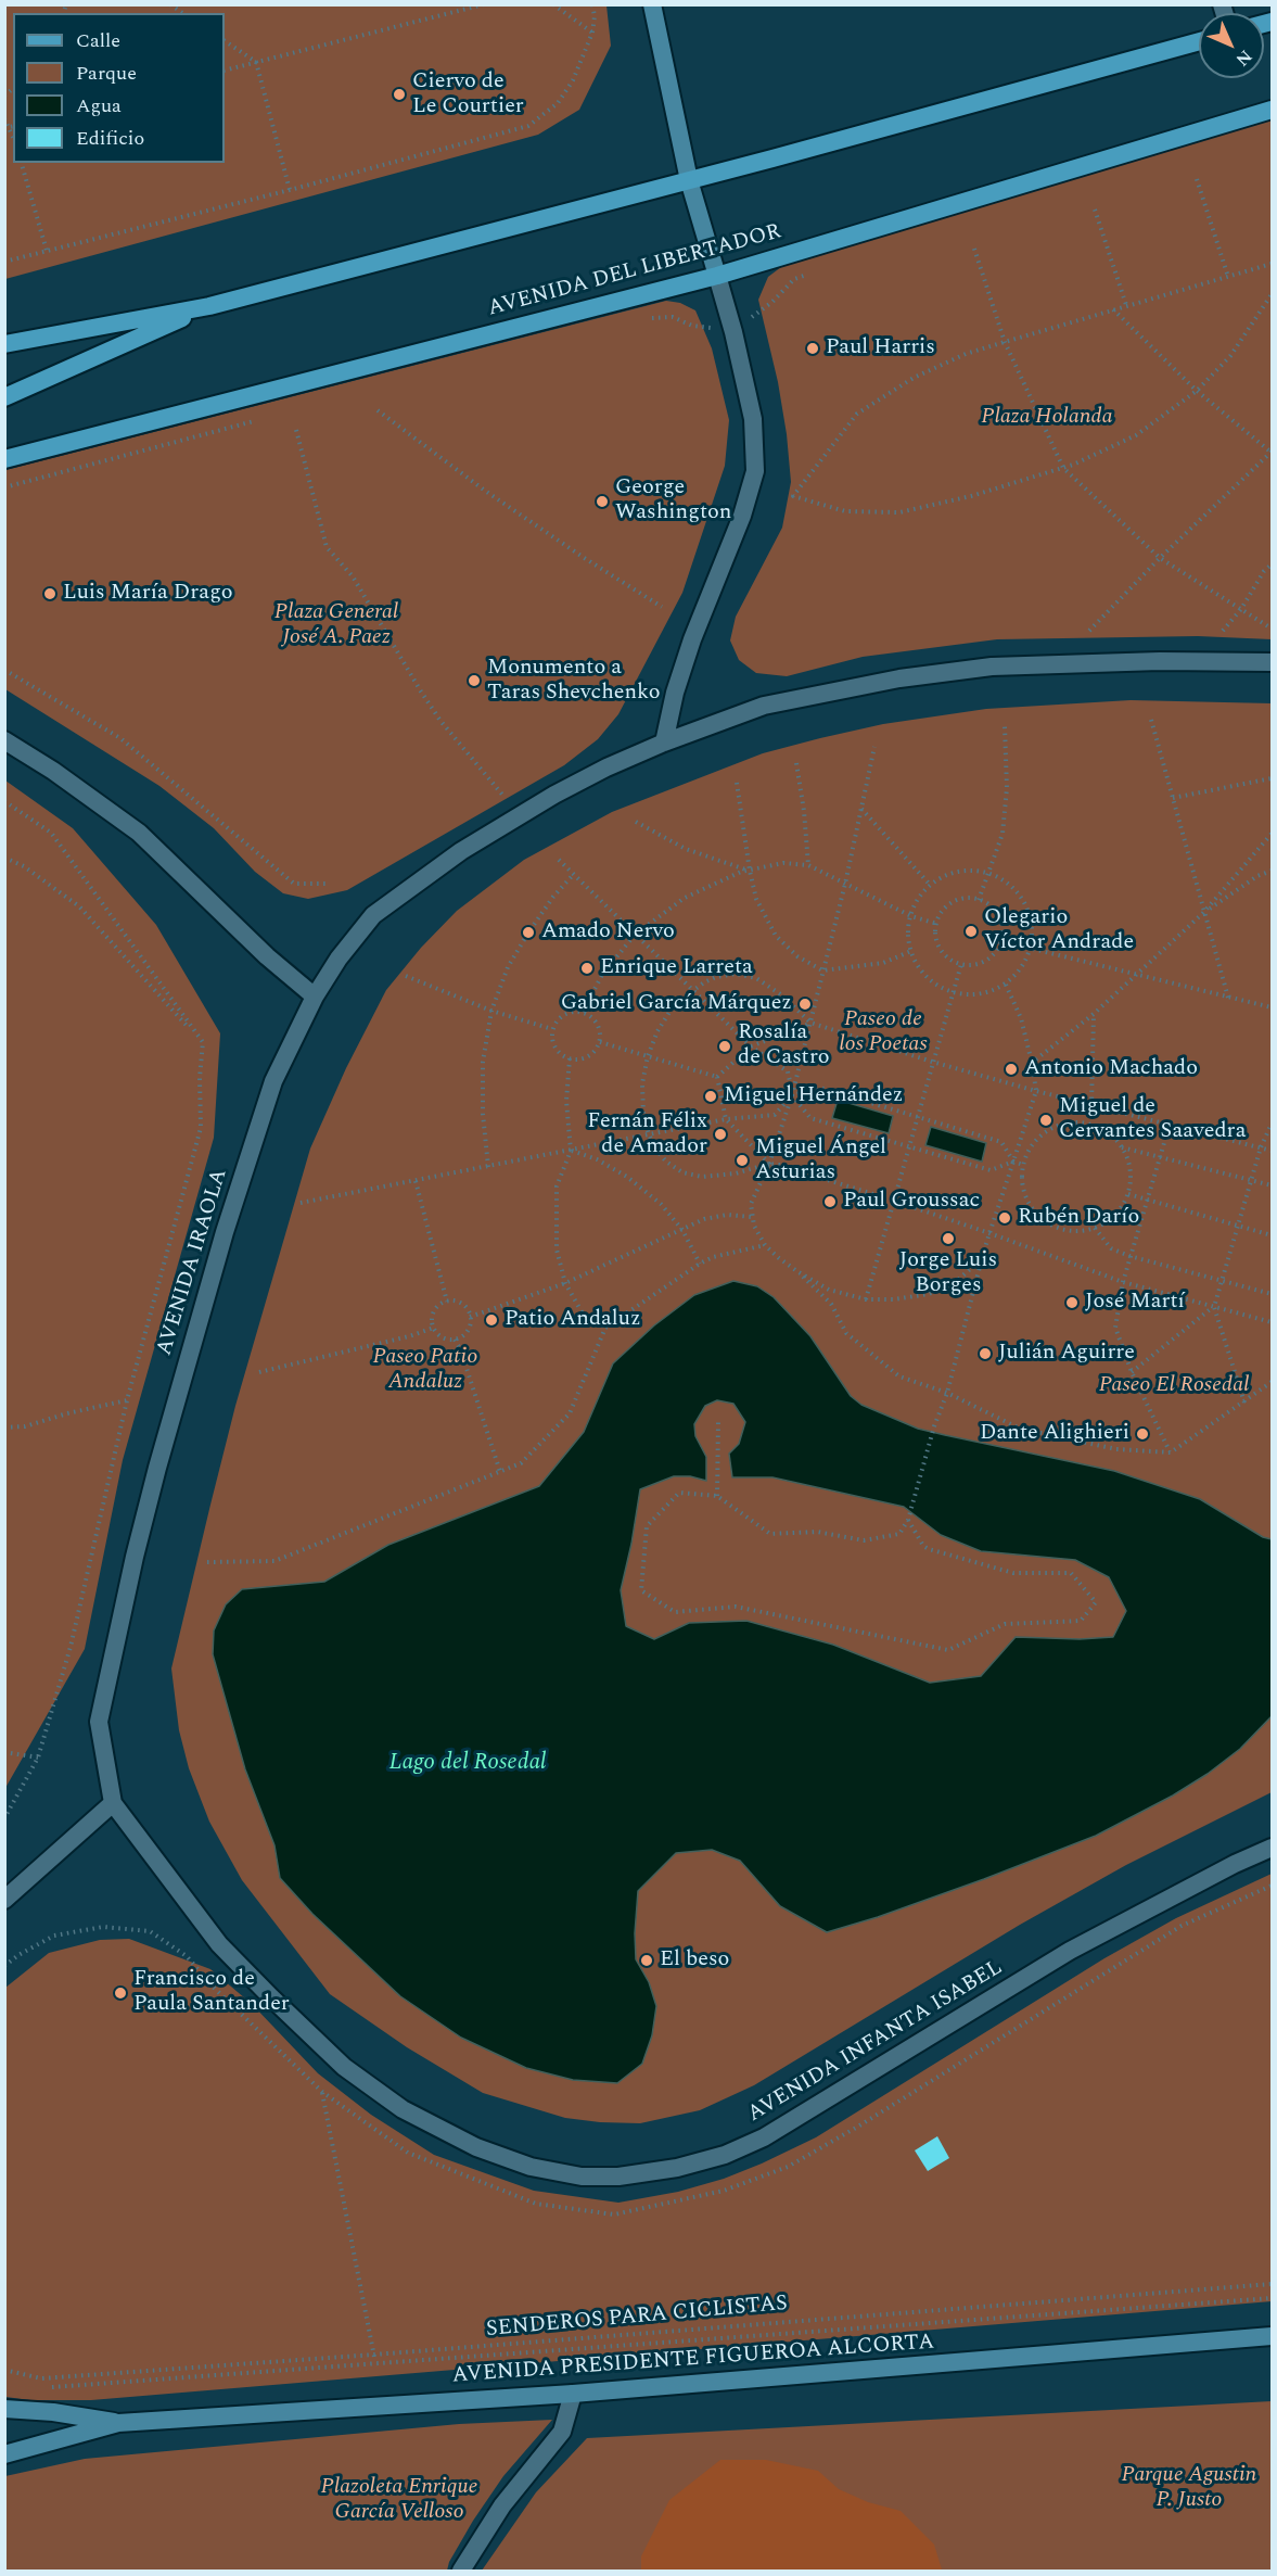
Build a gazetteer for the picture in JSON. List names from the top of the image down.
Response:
{
  "streets": {
    "main road": ["AVENIDA DEL LIBERTADOR", "AVENIDA PRESIDENTE FIGUEROA ALCORTA"],
    "street": ["AVENIDA IRAOLA", "AVENIDA INFANTA ISABEL"],
    "path": ["SENDEROS PARA CICLISTAS"]
  },
  "crossings": [
    ["AVENIDA IRAOLA", "AVENIDA INFANTA ISABEL"]
  ],
  "water": ["Lago del Rosedal"],
  "parks": [
    "Plaza Holanda",
    "Plaza General José A. Paez",
    "Paseo de los Poetas",
    "Paseo Patio Andaluz",
    "Paseo El Rosedal",
    "Parque Agustin P. Justo",
    "Plazoleta Enrique García Velloso"
  ],
  "places": [
    "Ciervo de Le Courtier",
    "Paul Harris",
    "George Washington",
    "Luis María Drago",
    "Monumento a Taras Shevchenko",
    "Olegario Víctor Andrade",
    "Amado Nervo",
    "Enrique Larreta",
    "Gabriel García Márquez",
    "Rosalía de Castro",
    "Antonio Machado",
    "Miguel Hernández",
    "Miguel de Cervantes Saavedra",
    "Fernán Félix de Amador",
    "Miguel Ángel Asturias",
    "Paul Groussac",
    "Rubén Darío",
    "Jorge Luis Borges",
    "José Martí",
    "Patio Andaluz",
    "Julián Aguirre",
    "Dante Alighieri",
    "El beso",
    "Francisco de Paula Santander"
  ],
  "legend": [
    "Calle",
    "Parque",
    "Agua",
    "Edificio"
  ],
  "north": "bottom right"
}
